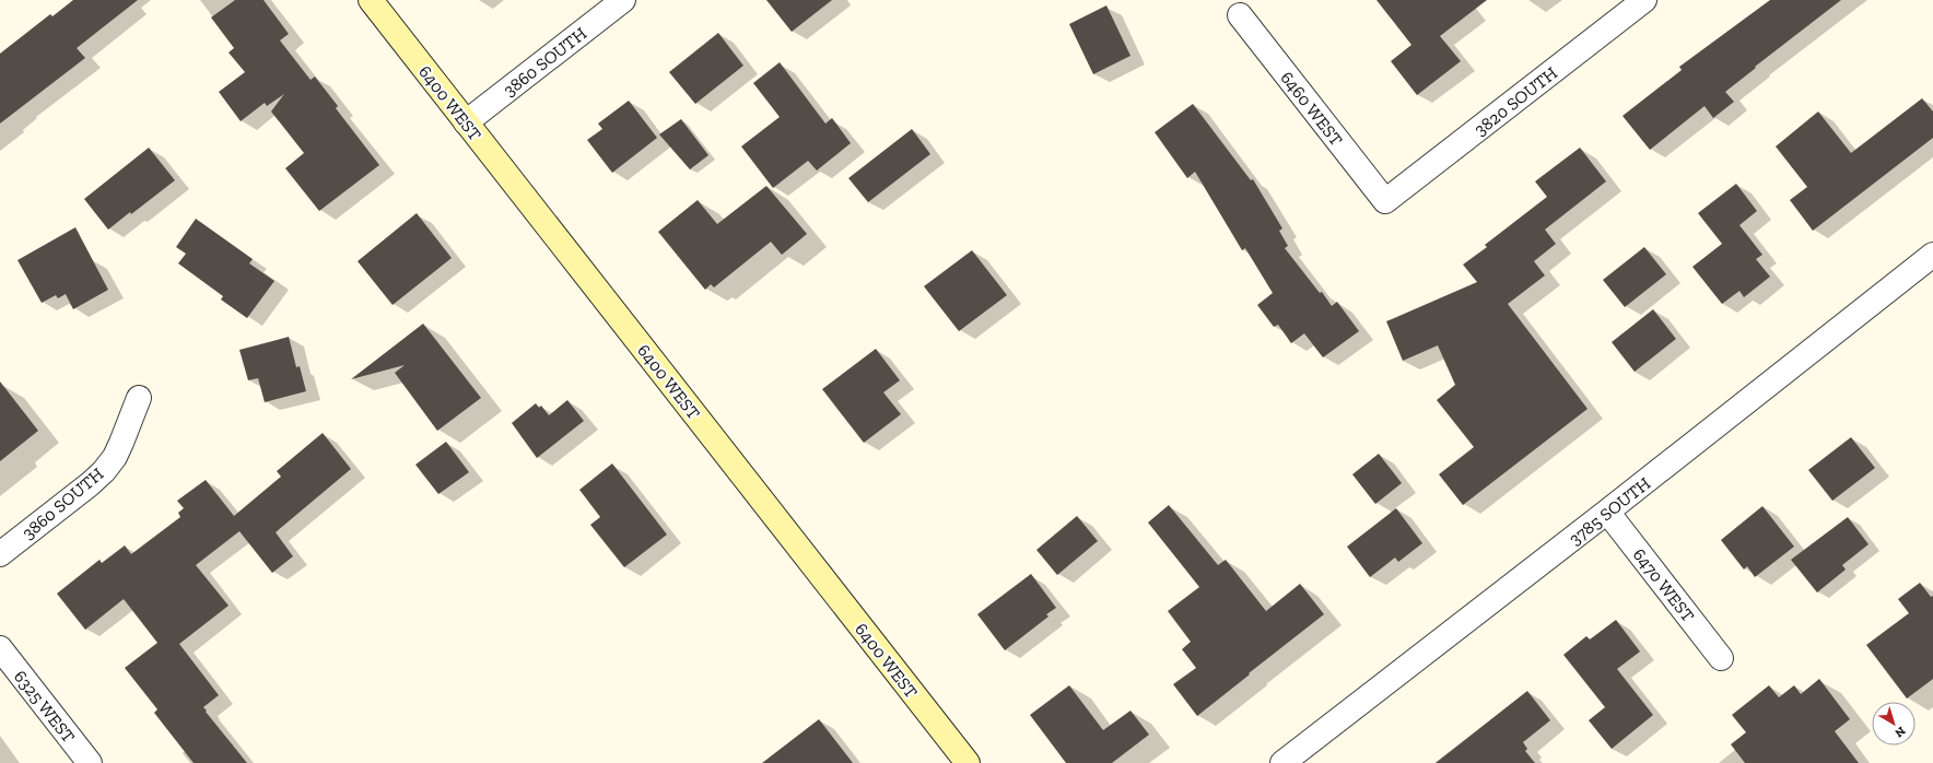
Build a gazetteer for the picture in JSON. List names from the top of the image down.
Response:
{
  "streets": {
    "street": [
      "3860 SOUTH",
      "3820 SOUTH",
      "6400 WEST",
      "6460 WEST",
      "3785 SOUTH",
      "6470 WEST",
      "6325 WEST"
    ]
  },
  "crossings": [
    ["3860 SOUTH", "6400 WEST"],
    ["3820 SOUTH", "6460 WEST"],
    ["3785 SOUTH", "6470 WEST"]
  ],
  "north": "bottom right"
}
